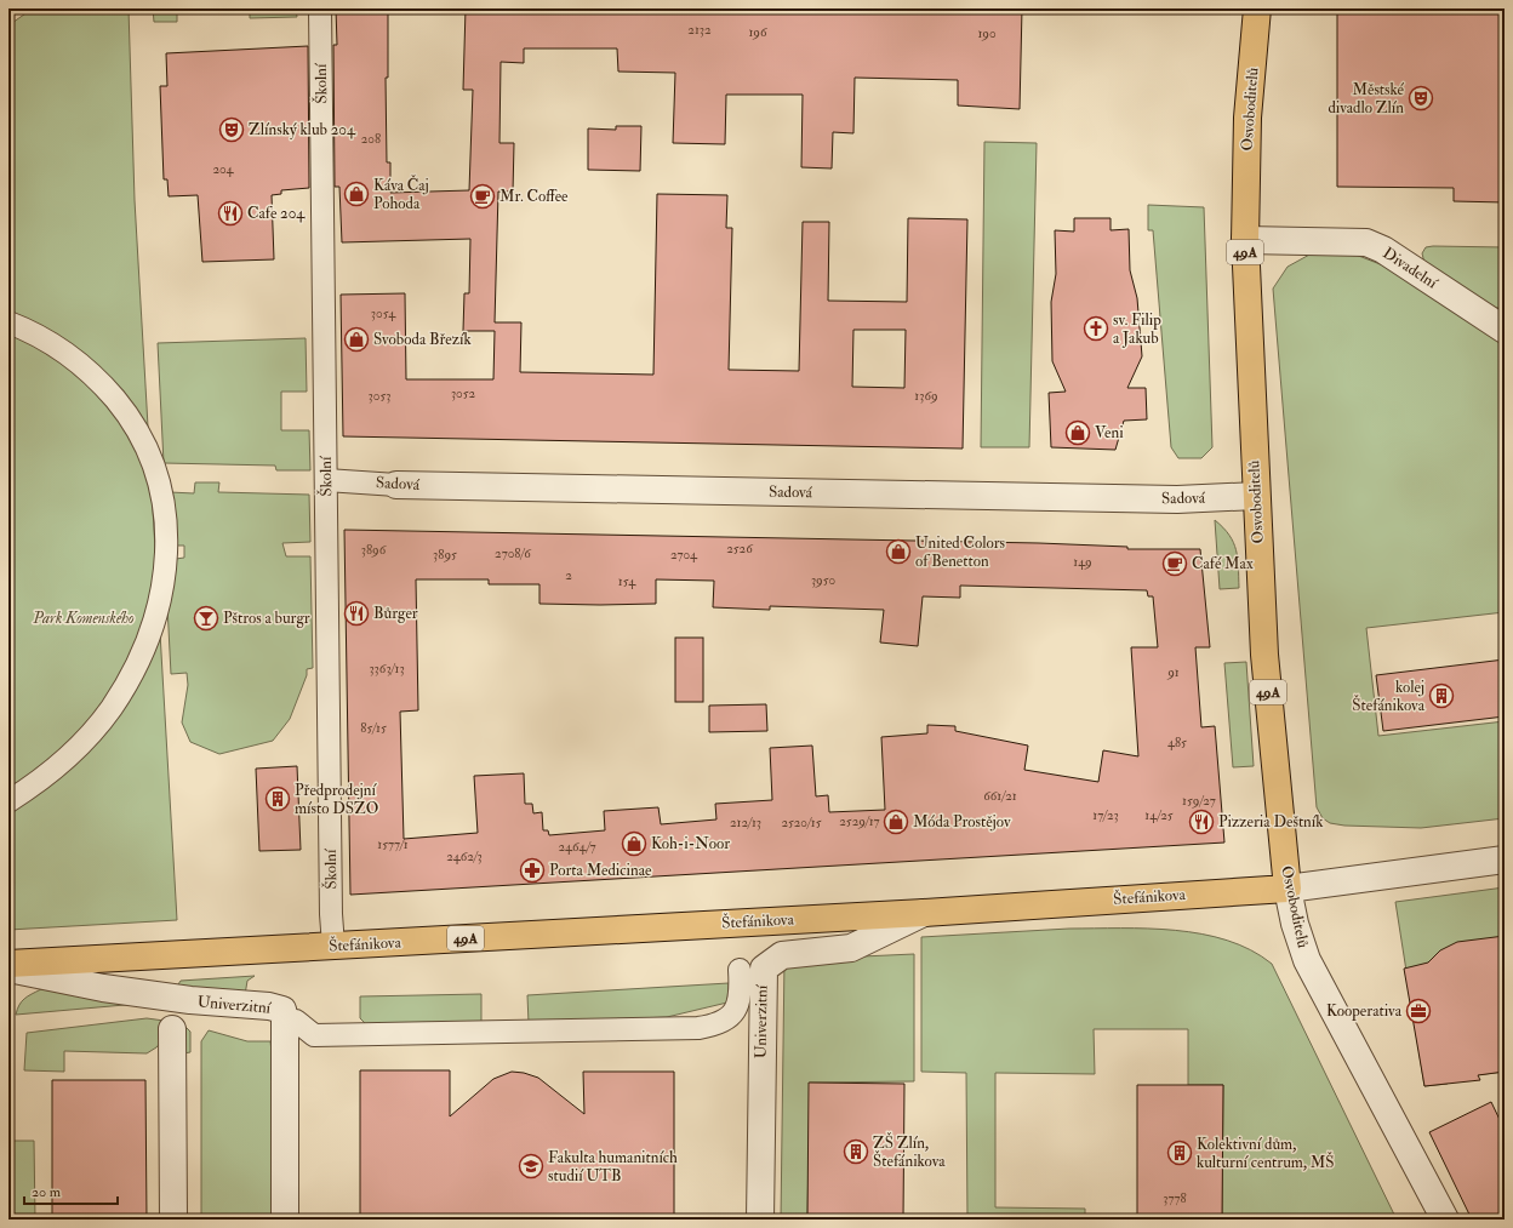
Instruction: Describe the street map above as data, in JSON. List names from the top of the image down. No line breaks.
{"streets":{"main road":["Osvoboditelů","49A","Štefánikova"],"street":["Školní","Divadelní","Sadová","Univerzitní"]},"crossings":[["Školní","Sadová"],["Školní","Štefánikova"],["Osvoboditelů","Divadelní"],["Osvoboditelů","Sadová"],["Osvoboditelů","Štefánikova"],["Štefánikova","Univerzitní"]],"parks":["Park Komenského"],"places":{"theatre":["Městské divadlo Zlín","Zlínský klub 204"],"shop":["Káva Čaj Pohoda","Svoboda Březík","Veni","United Colors of Benetton","Móda Prostějov","Koh-i-Noor"],"cafe":["Mr. Coffee","Café Max"],"restaurant":["Cafe 204","Bůrger","Pizzeria Deštník"],"church":["sv. Filip a Jakub"],"bar":["Pštros a burgr"],"building":["kolej Štefánikova","Předprodejní místo DSZO","ZŠ Zlín, Štefánikova","Kolektivní dům, kulturní centrum, MŠ"],"pharmacy":["Porta Medicinae"],"office":["Kooperativa"],"school or university":["Fakulta humanitních studií UTB"]},"house_numbers":["2132","196","190","208","204","3054","3052","3053","1369","2526","3896","2708/6","3895","2704","149","2","3950","154","3363/13","91","85/15","485","661/21","159/27","17/23","14/25","2529/17","212/13","2520/15","1577/1","2464/7","2462/3","3778"],"scale_bar":"20 m"}
